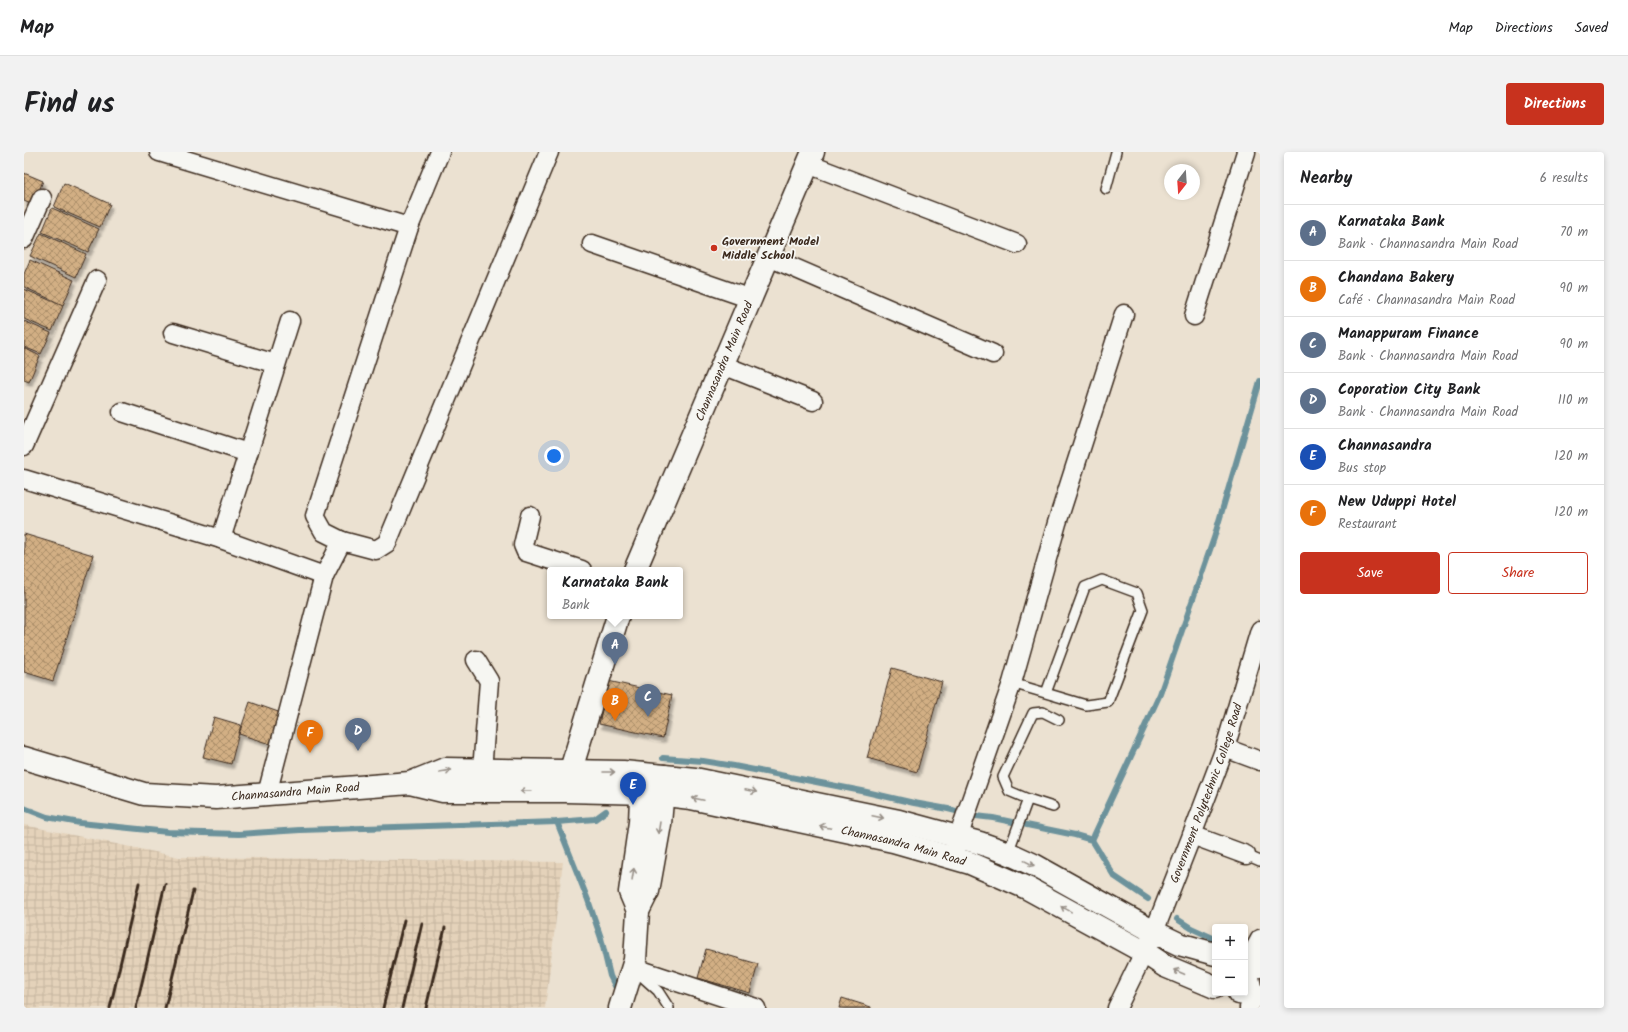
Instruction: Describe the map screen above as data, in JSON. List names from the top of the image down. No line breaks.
{"streets":{"main road":["Channasandra Main Road"],"street":["Government Polytechnic College Road"]},"crossings":[["Channasandra Main Road","Government Polytechnic College Road"]],"places":["Government Model Middle School"],"north":"bottom","page":{"header":"Map","nav":["Map","Directions","Saved"],"title":"Find us","buttons":["Directions",["Save","Share"]],"heading":["Nearby","6 results"],"list":[{"mark":"A","name":"Karnataka Bank","note":"Bank · Channasandra Main Road","value":"70 m"},{"mark":"B","name":"Chandana Bakery","note":"Café · Channasandra Main Road","value":"90 m"},{"mark":"C","name":"Manappuram Finance","note":"Bank · Channasandra Main Road","value":"90 m"},{"mark":"D","name":"Coporation City Bank","note":"Bank · Channasandra Main Road","value":"110 m"},{"mark":"E","name":"Channasandra","note":"Bus stop","value":"120 m"},{"mark":"F","name":"New Uduppi Hotel","note":"Restaurant","value":"120 m"}],"popup":["Karnataka Bank","Bank"],"pins":["A","C","B","D","F","E"],"map_buttons":["+","−"]}}
